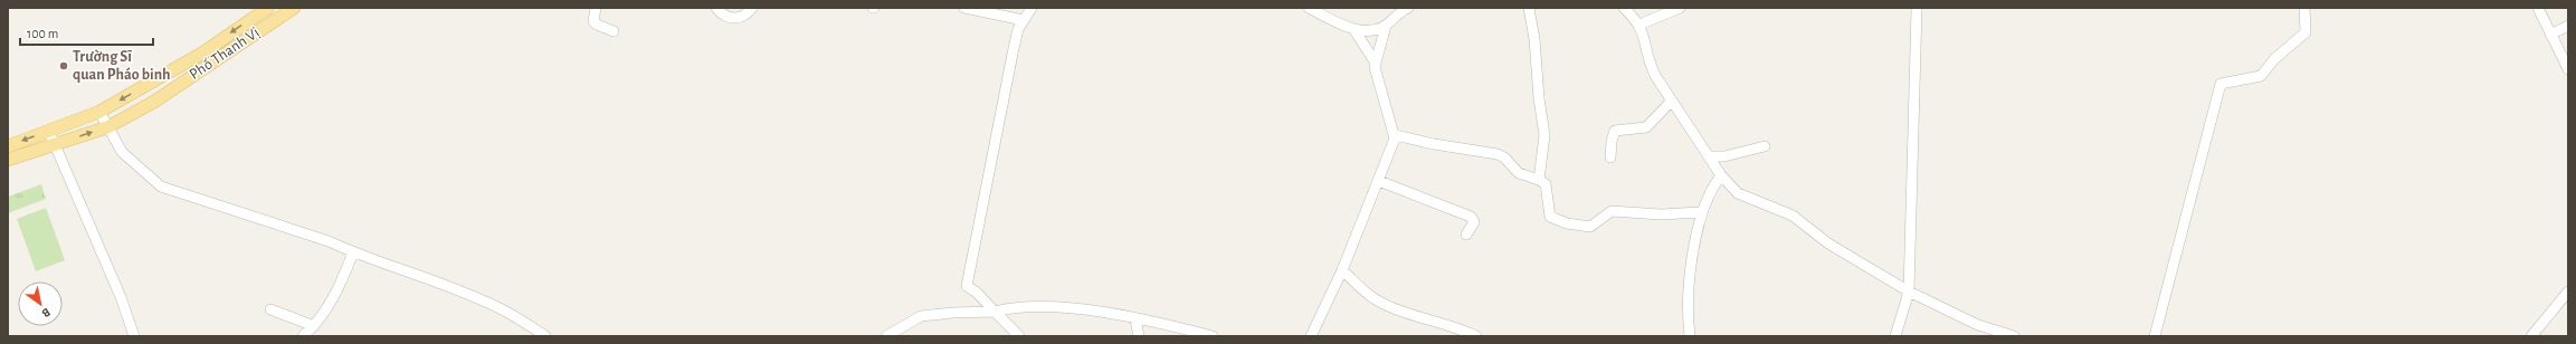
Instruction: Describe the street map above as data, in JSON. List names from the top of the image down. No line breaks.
{"streets":{"main road":["Phố Thanh Vị"]},"places":["Trường Sĩ quan Pháo binh"],"scale_bar":"100 m","north":"bottom right"}
